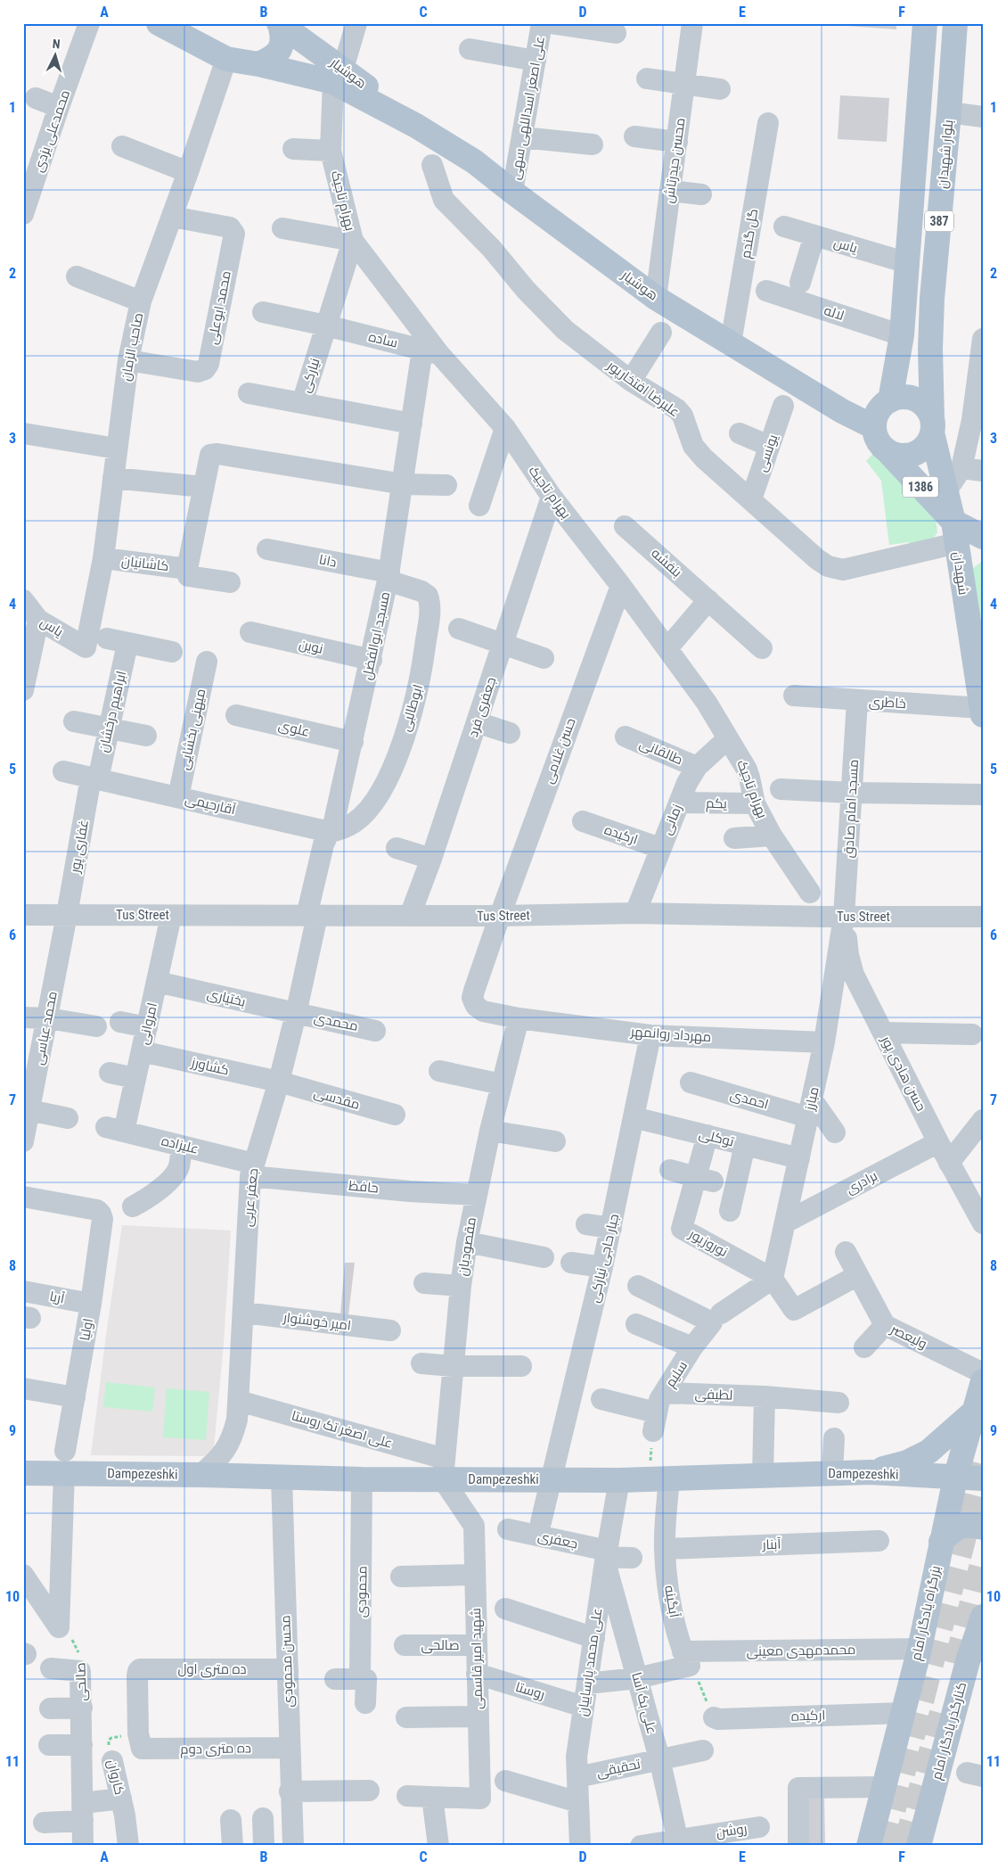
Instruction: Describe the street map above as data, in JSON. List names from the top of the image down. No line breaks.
{"streets":{"main road":["هوشیار","بلوار شهیدان","387","1386","شهیدان","Dampezeshki","بزرگراه یادگار امام","کنارگذر یادگار امام"],"street":["علی اصغر اسداللهی سهی","محمدعلی یزدی","محسن حیدرتاش","بهرام تاجیک","گل گندم","یاس","محمد ابوعلی","لاله","ساده","صاحب الزمان","نیارکی","علیرضا افتخارپور","یونسی","دانا","بنفشه","کاشانیان","مسجد ابوالفضل","نوین","خاطری","جعفری فرد","ابوطالبی","ابراهیم درخشان","علوی","میهنی بخشایی","حسن غلامی","طالقانی","یکم","آقارحیمی","مسجد امام صادق","زمانی","ارکیده","غفاری پور","Tus Street","بختیاری","محمدی","امروانی","محمد عباسی","مهرداد روانمهر","کشاورز","حسن هادی پور","مقدسی","مبارز","احمدی","توکلی","علیزاده","برادری","حافظ","جعفر عربی","نوروزپور","مقصودیان","جبار حاجی نیازکی","آریا","امیر خوشنوار","اولیا","ولیعصر","سلیم","لطیفی","علی اصغر تک روستا","جعفری","آبنار","محمودی","آبگینه","صالحی","محمدمهدی معینی","شهید امیر قاسمی","محسن محمودی","علی محمد پارساییان","ده متری اول","روستا","علی بک آسا","ده متری دوم","تحقیقی","کاروان","روشن"]},"crossings":[["هوشیار","علی اصغر اسداللهی سهی"],["هوشیار","بلوار شهیدان"],["هوشیار","محسن حیدرتاش"],["هوشیار","بهرام تاجیک"],["هوشیار","387"],["هوشیار","گل گندم"],["هوشیار","1386"],["هوشیار","شهیدان"],["بلوار شهیدان","387"],["بلوار شهیدان","1386"],["بلوار شهیدان","شهیدان"],["بهرام تاجیک","ساده"],["بهرام تاجیک","نیارکی"],["بهرام تاجیک","مسجد ابوالفضل"],["بهرام تاجیک","جعفری فرد"],["بهرام تاجیک","حسن غلامی"],["بهرام تاجیک","یکم"],["بهرام تاجیک","زمانی"],["387","یاس"],["387","لاله"],["387","1386"],["387","شهیدان"],["یاس","صاحب الزمان"],["محمد ابوعلی","صاحب الزمان"],["ساده","نیارکی"],["ساده","مسجد ابوالفضل"],["صاحب الزمان","کاشانیان"],["نیارکی","مسجد ابوالفضل"],["علیرضا افتخارپور","یونسی"],["علیرضا افتخارپور","1386"],["علیرضا افتخارپور","شهیدان"],["1386","شهیدان"],["دانا","مسجد ابوالفضل"],["دانا","ابوطالبی"],["شهیدان","خاطری"],["مسجد ابوالفضل","نوین"],["مسجد ابوالفضل","ابوطالبی"],["مسجد ابوالفضل","علوی"],["مسجد ابوالفضل","آقارحیمی"],["مسجد ابوالفضل","Tus Street"],["مسجد ابوالفضل","جعفر عربی"],["خاطری","مسجد امام صادق"],["جعفری فرد","Tus Street"],["ابوطالبی","آقارحیمی"],["ابراهیم درخشان","آقارحیمی"],["ابراهیم درخشان","غفاری پور"],["میهنی بخشایی","آقارحیمی"],["حسن غلامی","Tus Street"],["حسن غلامی","مهرداد روانمهر"],["حسن غلامی","مقصودیان"],["طالقانی","زمانی"],["یکم","زمانی"],["آقارحیمی","غفاری پور"],["مسجد امام صادق","Tus Street"],["مسجد امام صادق","حسن هادی پور"],["مسجد امام صادق","مبارز"],["زمانی","ارکیده"],["زمانی","Tus Street"],["ارکیده","بزرگراه یادگار امام"],["غفاری پور","Tus Street"],["غفاری پور","محمد عباسی"],["Tus Street","امروانی"],["Tus Street","محمد عباسی"],["Tus Street","حسن هادی پور"],["Tus Street","مبارز"],["Tus Street","جعفر عربی"],["بختیاری","محمدی"],["بختیاری","امروانی"],["بختیاری","جعفر عربی"],["محمدی","جعفر عربی"],["امروانی","کشاورز"],["امروانی","علیزاده"],["مهرداد روانمهر","مبارز"],["مهرداد روانمهر","مقصودیان"],["مهرداد روانمهر","جبار حاجی نیازکی"],["کشاورز","مقدسی"],["کشاورز","جعفر عربی"],["حسن هادی پور","مبارز"],["حسن هادی پور","برادری"],["مقدسی","جعفر عربی"],["مبارز","احمدی"],["مبارز","توکلی"],["مبارز","برادری"],["مبارز","نوروزپور"],["مبارز","سلیم"],["توکلی","نوروزپور"],["توکلی","جبار حاجی نیازکی"],["علیزاده","حافظ"],["علیزاده","جعفر عربی"],["حافظ","جعفر عربی"],["حافظ","مقصودیان"],["جعفر عربی","امیر خوشنوار"],["جعفر عربی","علی اصغر تک روستا"],["جعفر عربی","Dampezeshki"],["نوروزپور","سلیم"],["مقصودیان","علی اصغر تک روستا"],["مقصودیان","Dampezeshki"],["مقصودیان","شهید امیر قاسمی"],["جبار حاجی نیازکی","Dampezeshki"],["جبار حاجی نیازکی","جعفری"],["آریا","اولیا"],["اولیا","Dampezeshki"],["سلیم","لطیفی"],["علی اصغر تک روستا","Dampezeshki"],["علی اصغر تک روستا","شهید امیر قاسمی"],["Dampezeshki","جعفری"],["Dampezeshki","محمودی"],["Dampezeshki","آبگینه"],["Dampezeshki","بزرگراه یادگار امام"],["Dampezeshki","شهید امیر قاسمی"],["Dampezeshki","محسن محمودی"],["Dampezeshki","علی محمد پارساییان"],["جعفری","علی محمد پارساییان"],["جعفری","علی بک آسا"],["آبنار","آبگینه"],["آبگینه","محمدمهدی معینی"],["بزرگراه یادگار امام","محمدمهدی معینی"],["صالحی","شهید امیر قاسمی"],["محمدمهدی معینی","علی محمد پارساییان"],["محمدمهدی معینی","علی بک آسا"],["شهید امیر قاسمی","روستا"],["محسن محمودی","ده متری اول"],["محسن محمودی","ده متری دوم"],["علی محمد پارساییان","روستا"],["علی محمد پارساییان","علی بک آسا"],["علی محمد پارساییان","تحقیقی"],["ده متری اول","ده متری دوم"],["ده متری اول","کاروان"],["علی بک آسا","تحقیقی"],["علی بک آسا","روشن"],["ده متری دوم","کاروان"]],"north":"top","grid":{"columns":["A","B","C","D","E","F"],"rows":["1","2","3","4","5","6","7","8","9","10","11"]}}
